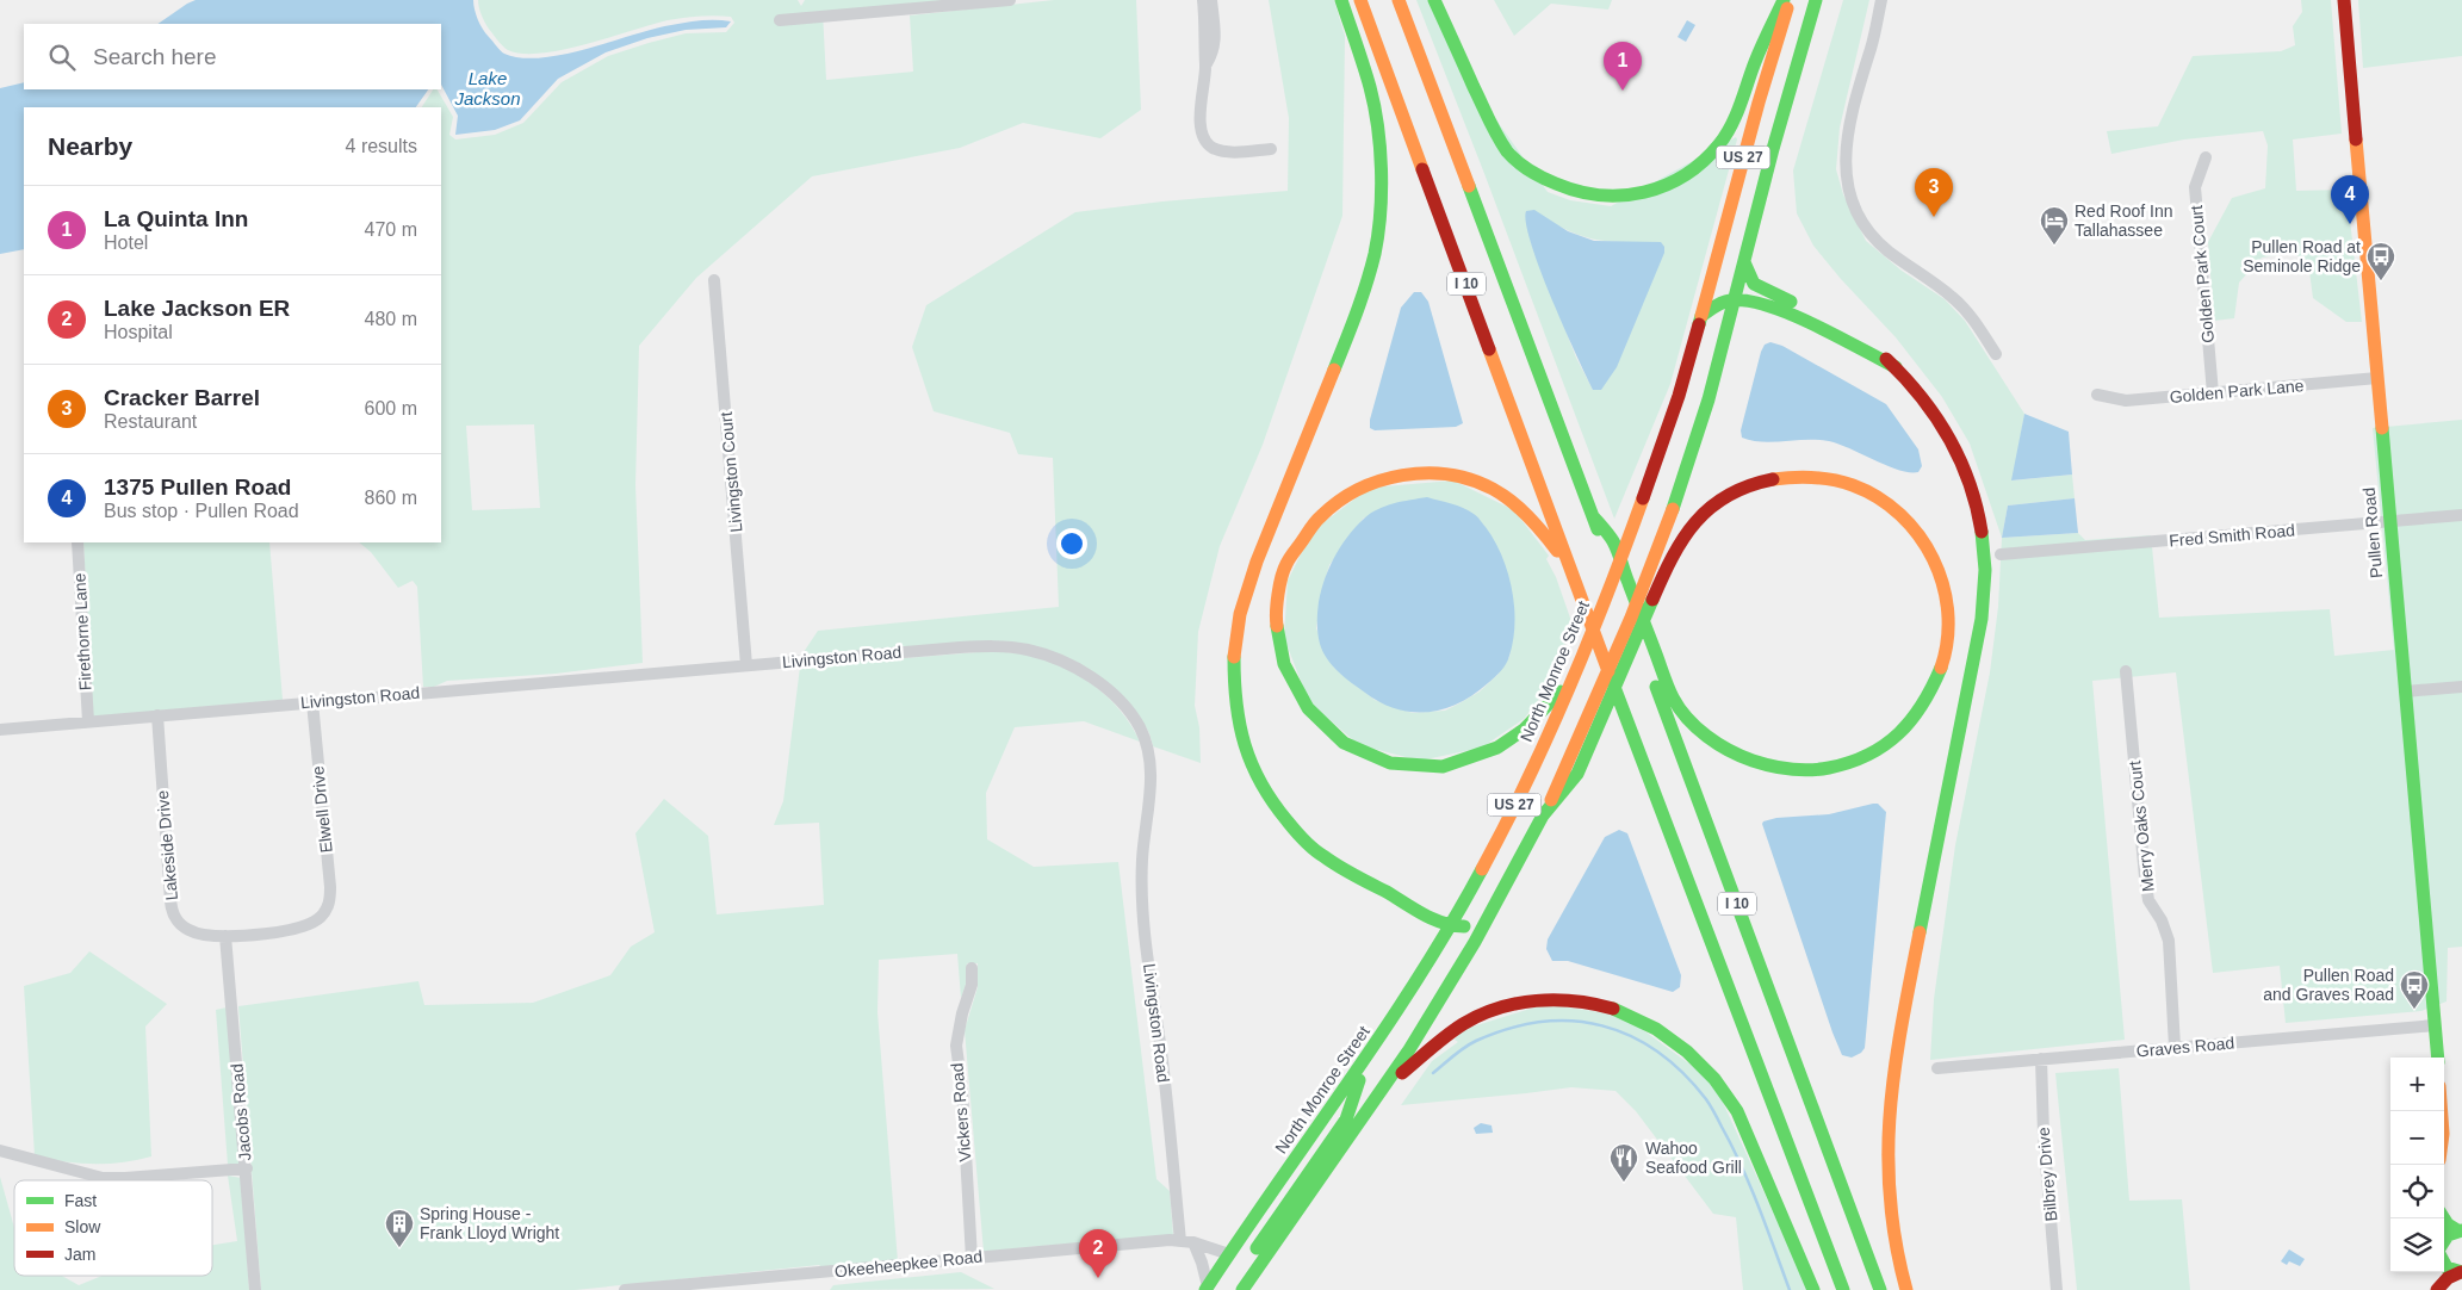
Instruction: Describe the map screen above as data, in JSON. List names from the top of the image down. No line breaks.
{"streets":{"main road":["US 27","I 10","Pullen Road","North Monroe Street"],"street":["Golden Park Court","Golden Park Lane","Livingston Court","Fred Smith Road","Firethorne Lane","Livingston Road","Elwell Drive","Merry Oaks Court","Lakeside Drive","Graves Road","Jacobs Road","Vickers Road","Bilbrey Drive","Okeeheepkee Road"]},"crossings":[["Golden Park Court","Golden Park Lane"],["Golden Park Lane","Pullen Road"],["Livingston Court","Livingston Road"],["Pullen Road","Fred Smith Road"],["Pullen Road","Graves Road"],["Firethorne Lane","Livingston Road"],["Livingston Road","Elwell Drive"],["Livingston Road","Lakeside Drive"],["Livingston Road","Okeeheepkee Road"],["North Monroe Street","Okeeheepkee Road"],["Elwell Drive","Lakeside Drive"],["Merry Oaks Court","Graves Road"],["Lakeside Drive","Jacobs Road"],["Graves Road","Bilbrey Drive"],["Vickers Road","Okeeheepkee Road"]],"water":["Lake Jackson"],"places":{"hotel":["Red Roof Inn Tallahassee"],"bus stop":["Pullen Road at Seminole Ridge","Pullen Road and Graves Road"],"restaurant":["Wahoo Seafood Grill"],"building":["Spring House - Frank Lloyd Wright"]},"legend":["Fast","Slow","Jam"],"page":{"search":"Search here","pins":["1","3","4","2"],"heading":["Nearby","4 results"],"list":[{"mark":"1","name":"La Quinta Inn","note":"Hotel","value":"470 m"},{"mark":"2","name":"Lake Jackson ER","note":"Hospital","value":"480 m"},{"mark":"3","name":"Cracker Barrel","note":"Restaurant","value":"600 m"},{"mark":"4","name":"1375 Pullen Road","note":"Bus stop · Pullen Road","value":"860 m"}],"map_buttons":["+","−"]}}
